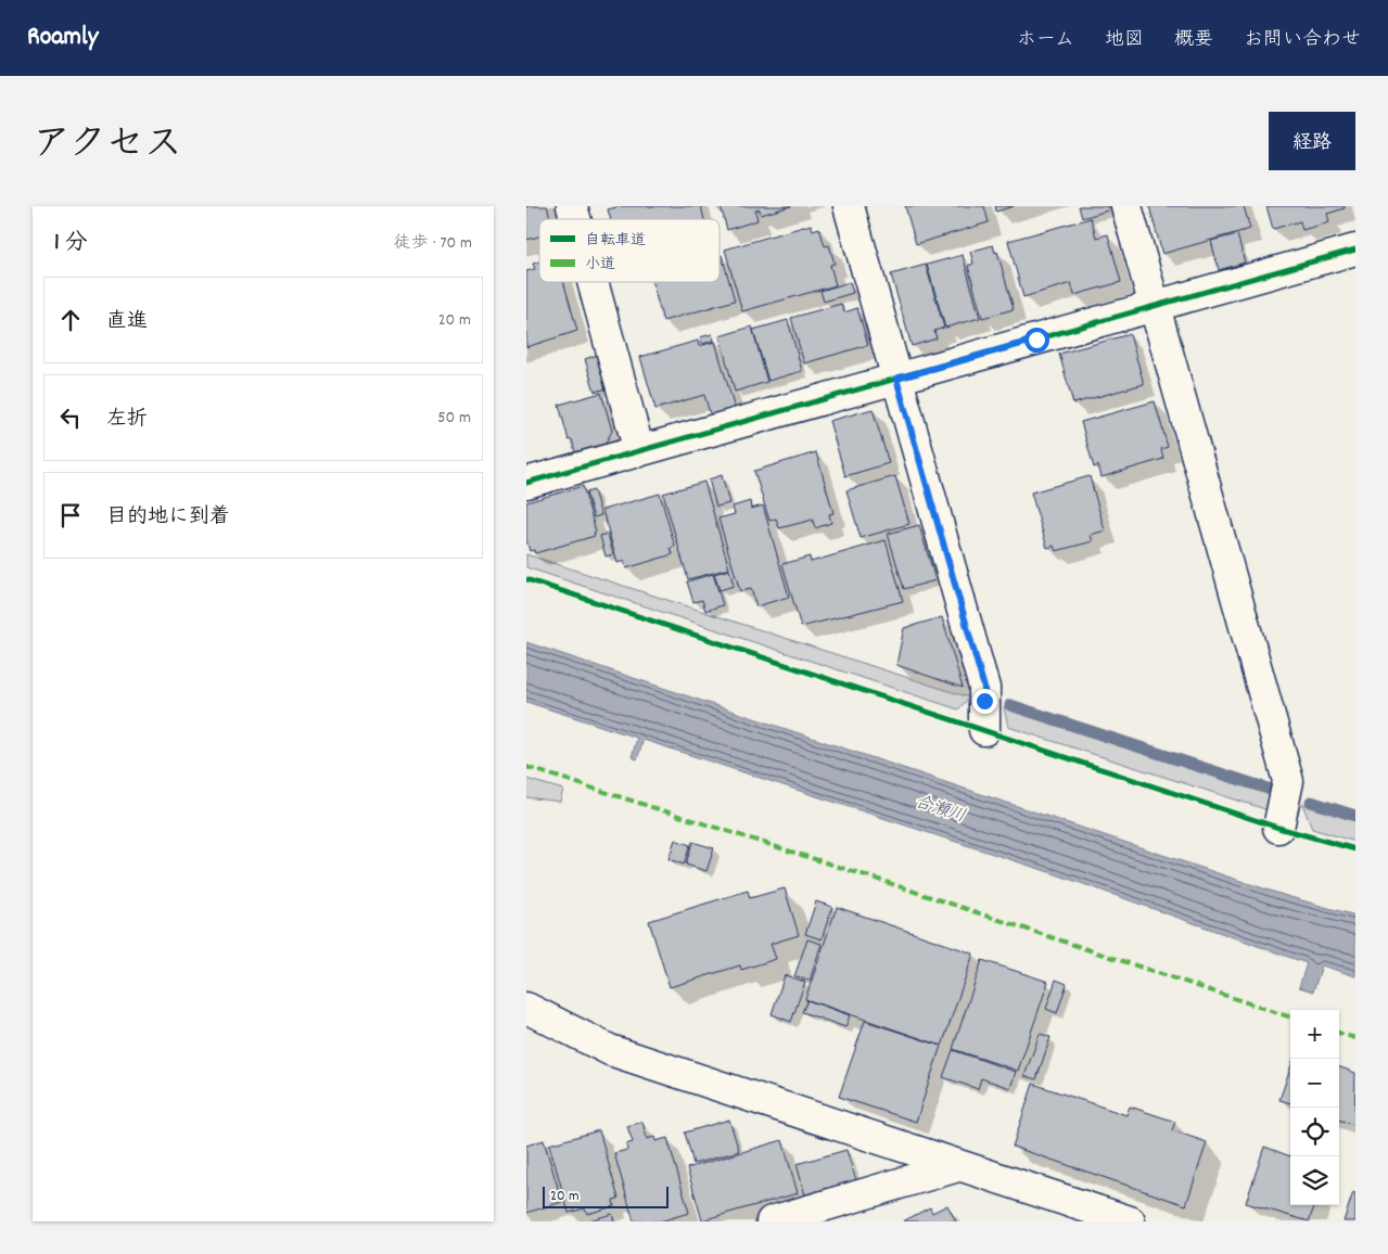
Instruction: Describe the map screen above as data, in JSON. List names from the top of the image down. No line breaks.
{"water":["合瀬川"],"legend":["自転車道","小道"],"scale_bar":"20 m","page":{"header":"Roamly","nav":["ホーム","地図","概要","お問い合わせ"],"title":"アクセス","buttons":"経路","heading":["1 分","徒歩 · 70 m"],"list":[["直進","20 m"],["左折","50 m"],"目的地に到着"],"map_buttons":["+","−"],"scale":"20 m"}}
